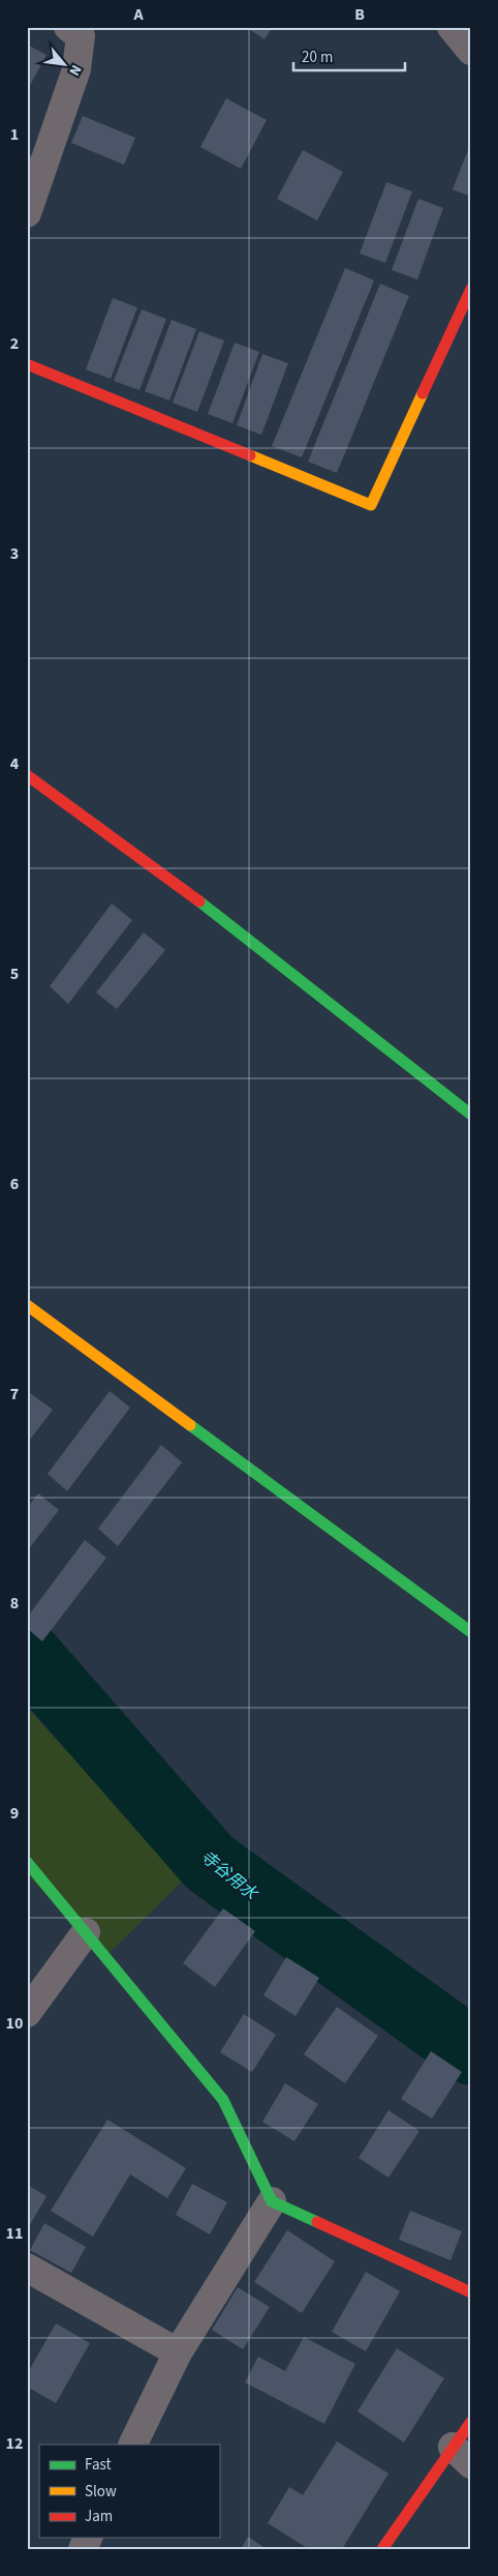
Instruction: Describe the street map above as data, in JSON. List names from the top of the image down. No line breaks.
{"water":["寺谷用水"],"legend":["Fast","Slow","Jam"],"scale_bar":"20 m","north":"bottom right","grid":{"columns":["A","B"],"rows":["1","2","3","4","5","6","7","8","9","10","11","12"]}}
